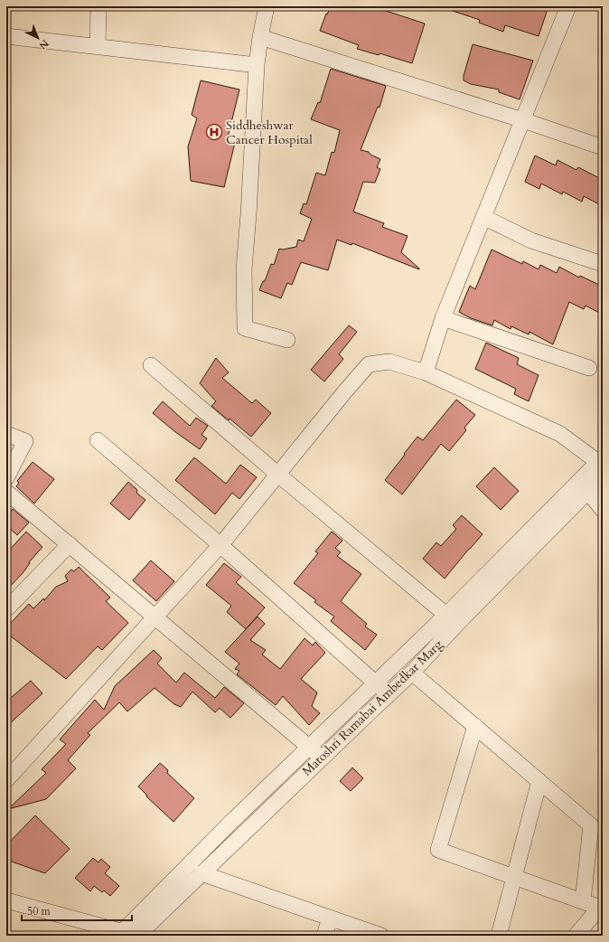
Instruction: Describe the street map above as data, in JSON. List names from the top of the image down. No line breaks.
{"streets":{"street":["Matoshri Ramabai Ambedkar Marg"]},"places":{"hospital":["Siddheshwar Cancer Hospital"]},"scale_bar":"50 m","north":"bottom right"}
